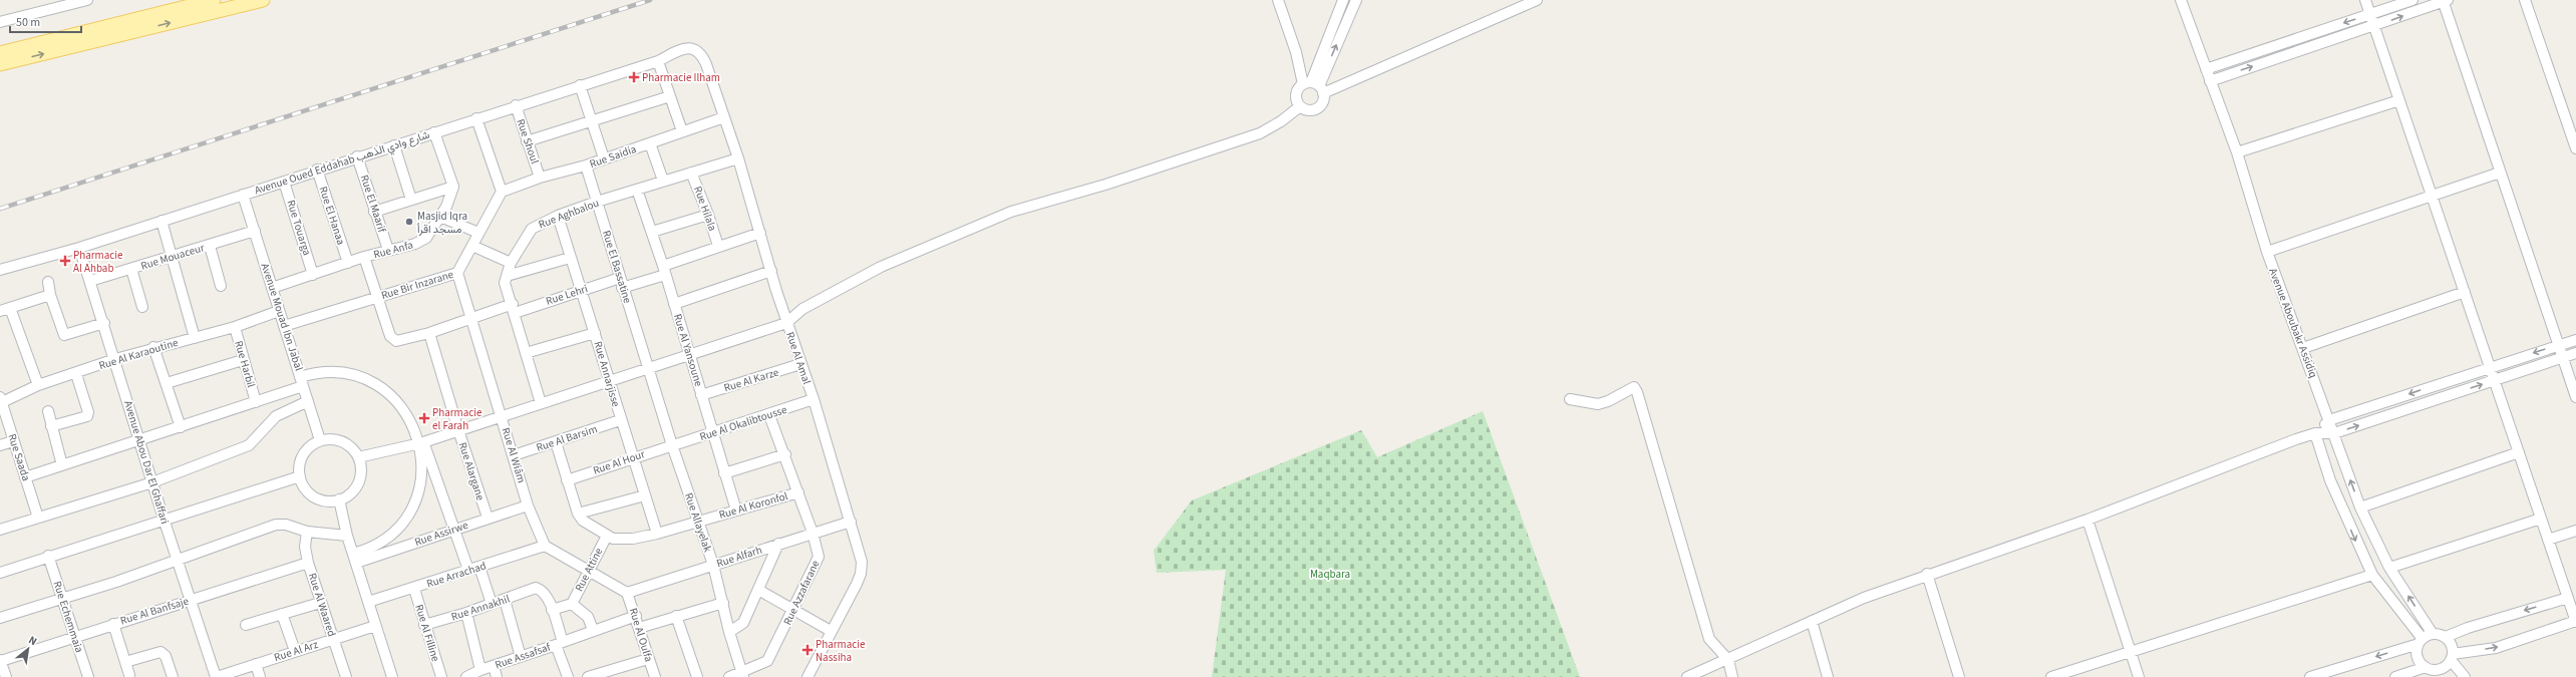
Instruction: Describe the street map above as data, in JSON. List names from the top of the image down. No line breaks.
{"streets":{"street":["Rue Shoul","Rue Saidia","Avenue Oued Eddahab شارع وادي الذهب","Rue El Maarif","Rue Hilala","Rue Aghbalou","Rue El Hanaa","Rue Touarga","Rue Anfa","Rue Mouaceur","Rue El Bassatine","Rue Bir Inzarane","Rue Lehri","Avenue Mouad Ibn Jabal","Avenue Aboubakr Assidiq","Rue Al Yansoune","Rue Al Karaoutine","Rue Al Amal","Rue Harbil","Rue Annarjisse","Rue Al Karze","Rue Al Okalibtousse","Rue Al Barsim","Rue Al Wiâm","Rue Saada","Avenue Abou Dar El Ghaffari","Rue Al Hour","Rue Alargane","Rue Al Koronfol","Rue Allayelak","Rue Assirwe","Rue Alfarh","Rue Attine","Rue Arrachad","Rue Azzafarane","Rue Al Waared","Rue Annakhil","Rue Al Banfsaje","Rue Echemmaia","Rue Al Filline","Rue Al Oulfa","Rue Al Arz","Rue Assafsaf"]},"crossings":[["Rue Shoul","Rue Saidia"],["Rue Shoul","Avenue Oued Eddahab شارع وادي الذهب"],["Rue Saidia","Rue El Bassatine"],["Rue Saidia","Rue Bir Inzarane"],["Rue Saidia","Rue Al Amal"],["Avenue Oued Eddahab شارع وادي الذهب","Rue El Maarif"],["Avenue Oued Eddahab شارع وادي الذهب","Rue El Hanaa"],["Avenue Oued Eddahab شارع وادي الذهب","Rue Touarga"],["Avenue Oued Eddahab شارع وادي الذهب","Avenue Mouad Ibn Jabal"],["Avenue Oued Eddahab شارع وادي الذهب","Rue Al Amal"],["Avenue Oued Eddahab شارع وادي الذهب","Avenue Abou Dar El Ghaffari"],["Rue El Maarif","Rue Anfa"],["Rue Hilala","Rue Aghbalou"],["Rue Hilala","Rue Lehri"],["Rue Aghbalou","Rue El Bassatine"],["Rue Aghbalou","Rue Lehri"],["Rue Aghbalou","Rue Al Yansoune"],["Rue Aghbalou","Rue Al Amal"],["Rue Aghbalou","Rue Annarjisse"],["Rue El Hanaa","Rue Anfa"],["Rue Touarga","Rue Anfa"],["Rue Anfa","Avenue Mouad Ibn Jabal"],["Rue Mouaceur","Avenue Mouad Ibn Jabal"],["Rue Mouaceur","Avenue Abou Dar El Ghaffari"],["Rue El Bassatine","Rue Lehri"],["Rue El Bassatine","Rue Allayelak"],["Rue Bir Inzarane","Rue Lehri"],["Rue Bir Inzarane","Avenue Mouad Ibn Jabal"],["Rue Bir Inzarane","Rue Al Wiâm"],["Rue Lehri","Rue Al Yansoune"],["Rue Lehri","Rue Al Amal"],["Rue Lehri","Rue Annarjisse"],["Rue Lehri","Rue Al Wiâm"],["Rue Lehri","Rue Alargane"],["Avenue Mouad Ibn Jabal","Rue Al Karaoutine"],["Rue Al Yansoune","Rue Al Karze"],["Rue Al Yansoune","Rue Al Okalibtousse"],["Rue Al Yansoune","Rue Al Koronfol"],["Rue Al Karaoutine","Rue Harbil"],["Rue Al Karaoutine","Rue Saada"],["Rue Al Karaoutine","Avenue Abou Dar El Ghaffari"],["Rue Al Amal","Rue Al Karze"],["Rue Al Amal","Rue Al Okalibtousse"],["Rue Al Amal","Rue Alfarh"],["Rue Annarjisse","Rue Al Barsim"],["Rue Annarjisse","Rue Al Hour"],["Rue Annarjisse","Rue Al Koronfol"],["Rue Al Okalibtousse","Rue Al Hour"],["Rue Al Okalibtousse","Rue Allayelak"],["Rue Al Okalibtousse","Rue Azzafarane"],["Rue Al Barsim","Rue Al Wiâm"],["Rue Al Wiâm","Rue Assirwe"],["Rue Al Wiâm","Rue Arrachad"],["Avenue Abou Dar El Ghaffari","Rue Al Banfsaje"],["Avenue Abou Dar El Ghaffari","Rue Al Arz"],["Rue Al Hour","Rue Allayelak"],["Rue Alargane","Rue Assirwe"],["Rue Al Koronfol","Rue Allayelak"],["Rue Al Koronfol","Rue Attine"],["Rue Al Koronfol","Rue Azzafarane"],["Rue Allayelak","Rue Alfarh"],["Rue Allayelak","Rue Azzafarane"],["Rue Alfarh","Rue Azzafarane"],["Rue Alfarh","Rue Al Oulfa"],["Rue Attine","Rue Annakhil"],["Rue Attine","Rue Assafsaf"],["Rue Arrachad","Rue Al Filline"],["Rue Al Waared","Rue Al Banfsaje"],["Rue Al Waared","Rue Al Arz"],["Rue Annakhil","Rue Al Filline"],["Rue Al Banfsaje","Rue Echemmaia"],["Rue Al Oulfa","Rue Assafsaf"]],"parks":["Maqbara"],"places":{"health":["Pharmacie Ilham","Pharmacie Al Ahbab","Pharmacie el Farah","Pharmacie Nassiha"],"other":["Masjid Iqra مسجد اقرأ"]},"scale_bar":"50 m","north":"top right"}
